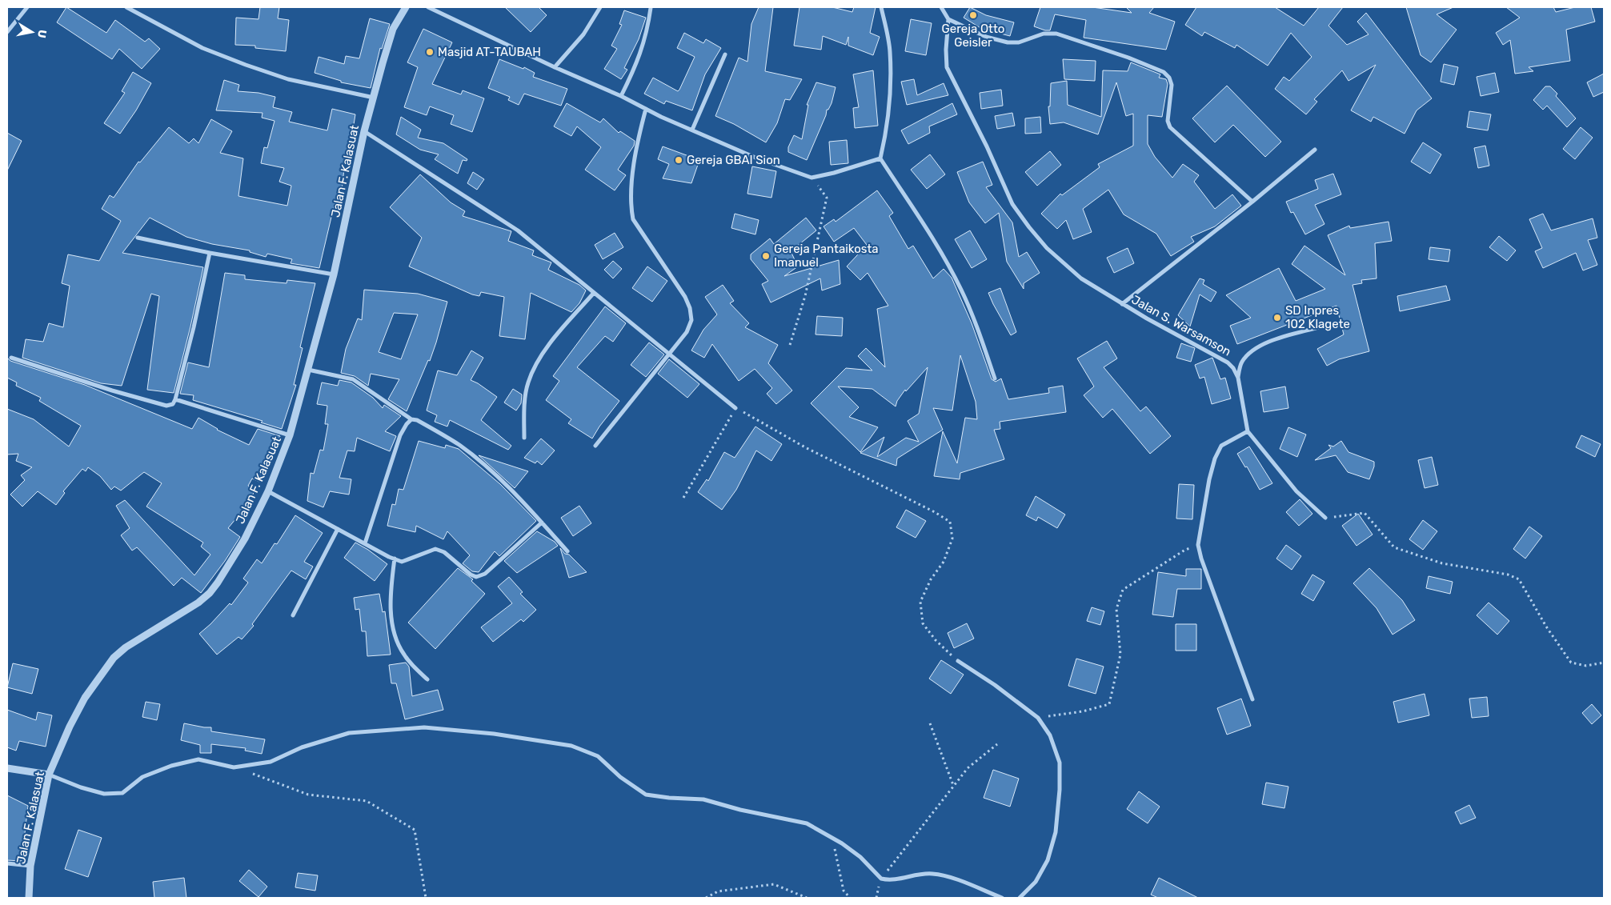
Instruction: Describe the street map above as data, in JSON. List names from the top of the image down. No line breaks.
{"streets":{"street":["Jalan F. Kalasuat","Jalan S. Warsamson"]},"places":["Gereja Otto Geisler","Masjid AT-TAUBAH","Gereja GBAI Sion","Gereja Pantaikosta Imanuel","SD Inpres 102 Klagete"],"north":"right"}
